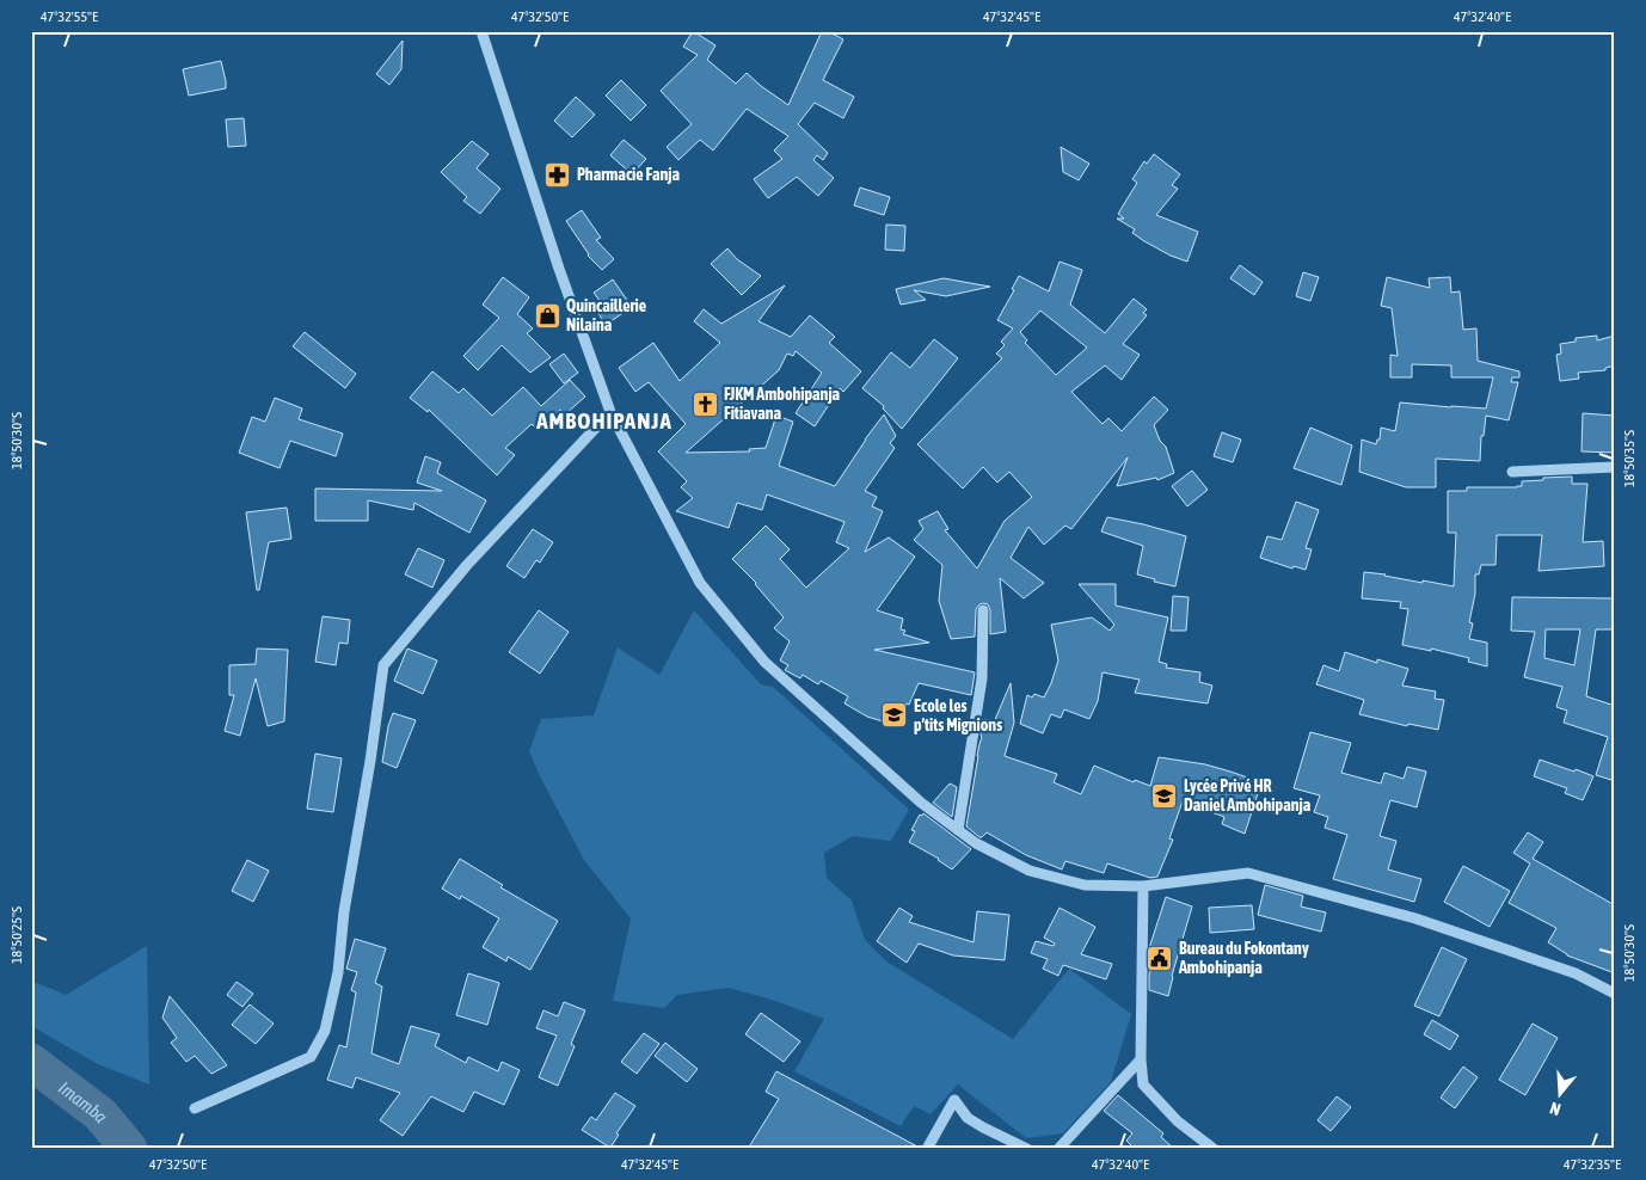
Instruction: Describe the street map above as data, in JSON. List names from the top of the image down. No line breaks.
{"districts":["AMBOHIPANJA"],"water":["Imamba"],"places":{"pharmacy":["Pharmacie Fanja"],"shop":["Quincaillerie Nilaina"],"church":["FJKM Ambohipanja Fitiavana"],"school or university":["Ecole les p’tits Mignions","Lycée Privé HR Daniel Ambohipanja"],"public building":["Bureau du Fokontany Ambohipanja"]},"north":"bottom","coordinates":["47°32'55\"E","47°32'50\"E","47°32'45\"E","47°32'40\"E","18°50'30\"S","18°50'35\"S","18°50'25\"S","47°32'35\"E"]}
